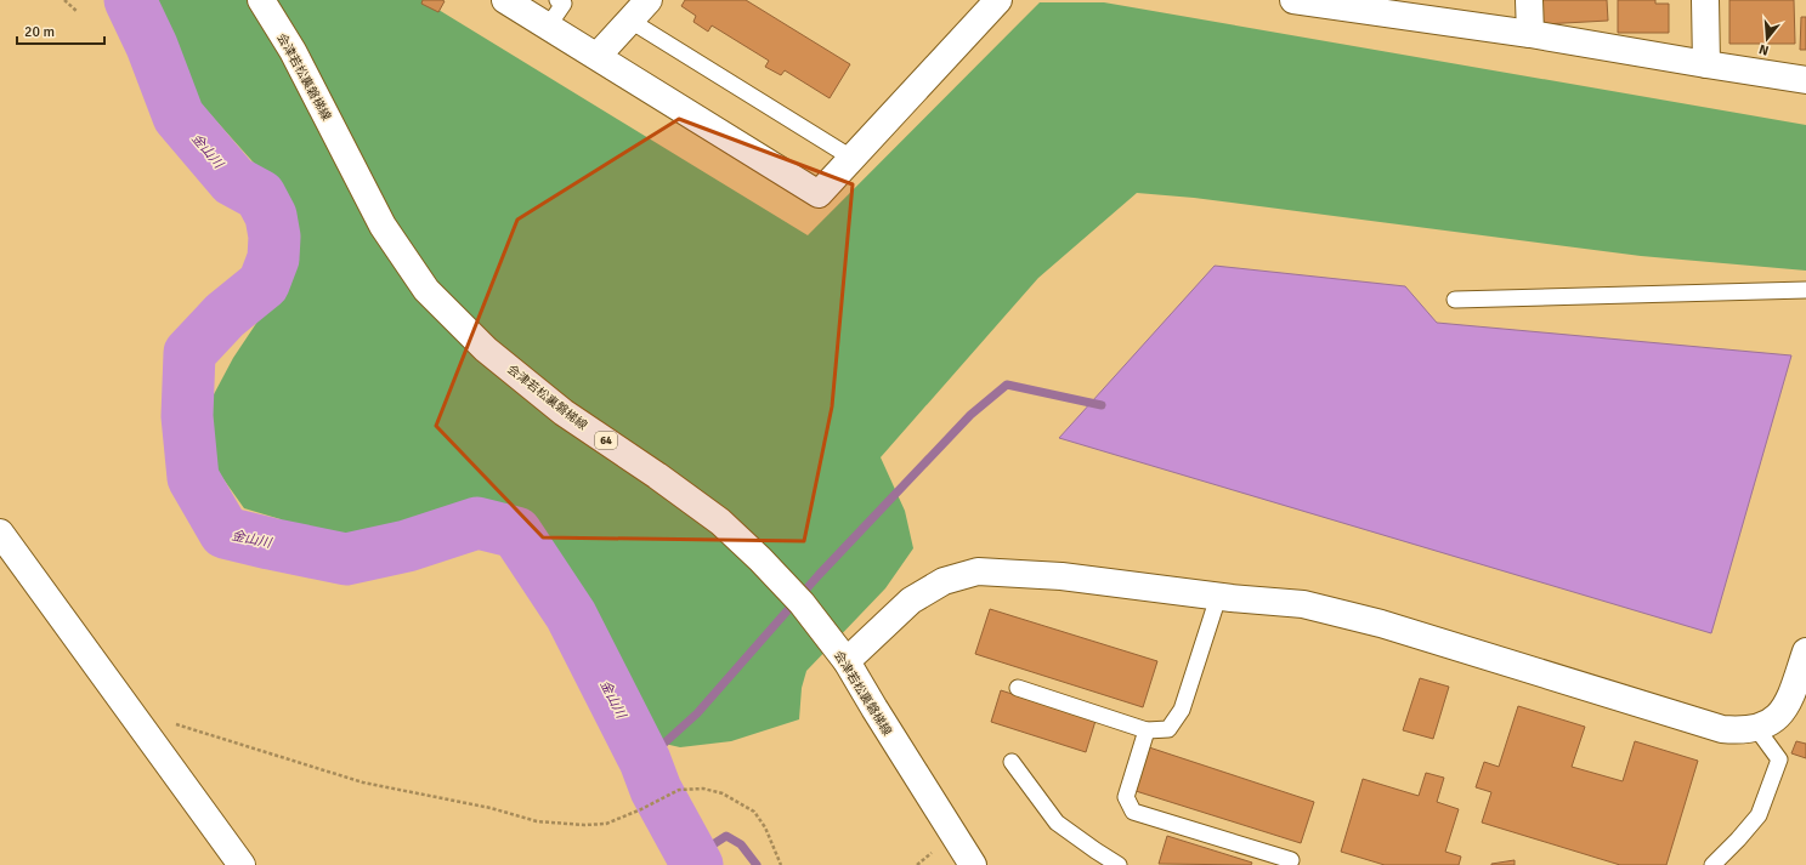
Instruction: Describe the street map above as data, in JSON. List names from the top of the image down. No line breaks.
{"streets":{"street":["会津若松裏磐梯線","64"]},"water":["金山川"],"scale_bar":"20 m","north":"bottom"}
